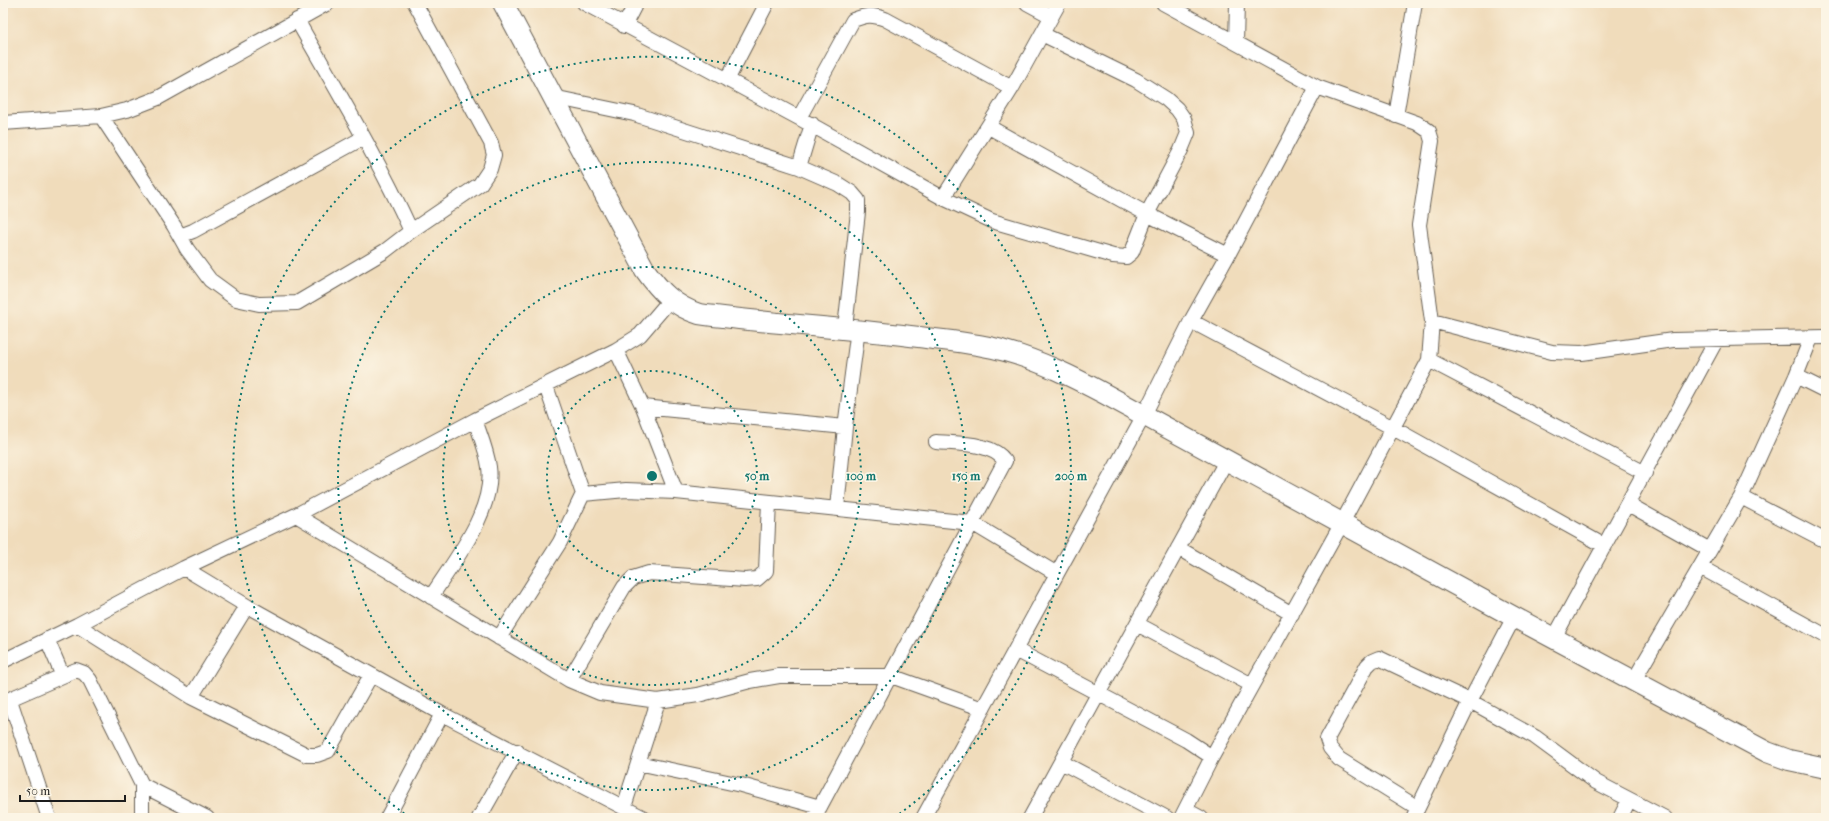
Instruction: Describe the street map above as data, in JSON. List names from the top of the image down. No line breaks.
{"scale_bar":"50 m","rings":["50 m","100 m","150 m","200 m"]}
